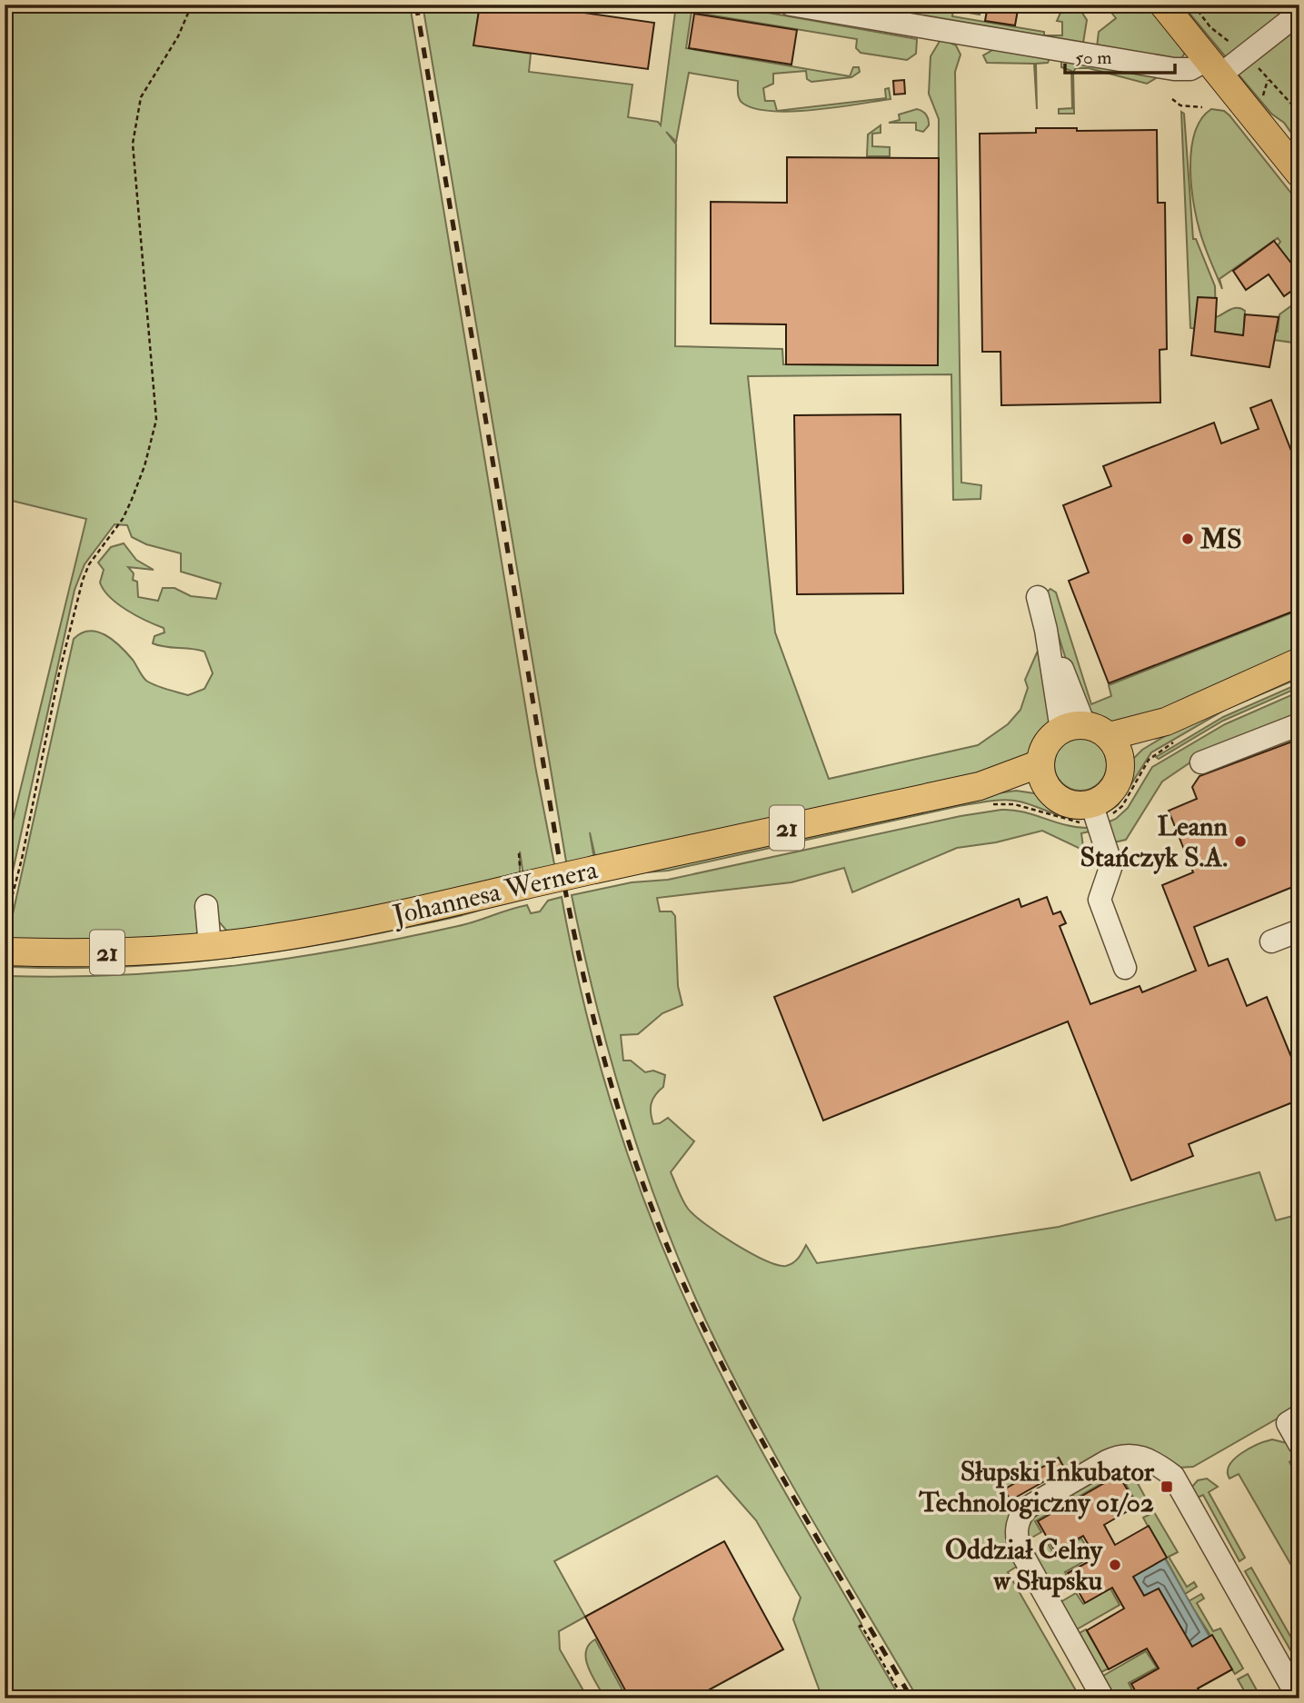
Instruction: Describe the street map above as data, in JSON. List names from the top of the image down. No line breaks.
{"streets":{"main road":["21","Johannesa Wernera"]},"places":{"other":["MS","Leann Stańczyk S.A.","Oddział Celny w Słupsku"],"transit":["Słupski Inkubator Technologiczny 01/02"]},"scale_bar":"50 m"}
